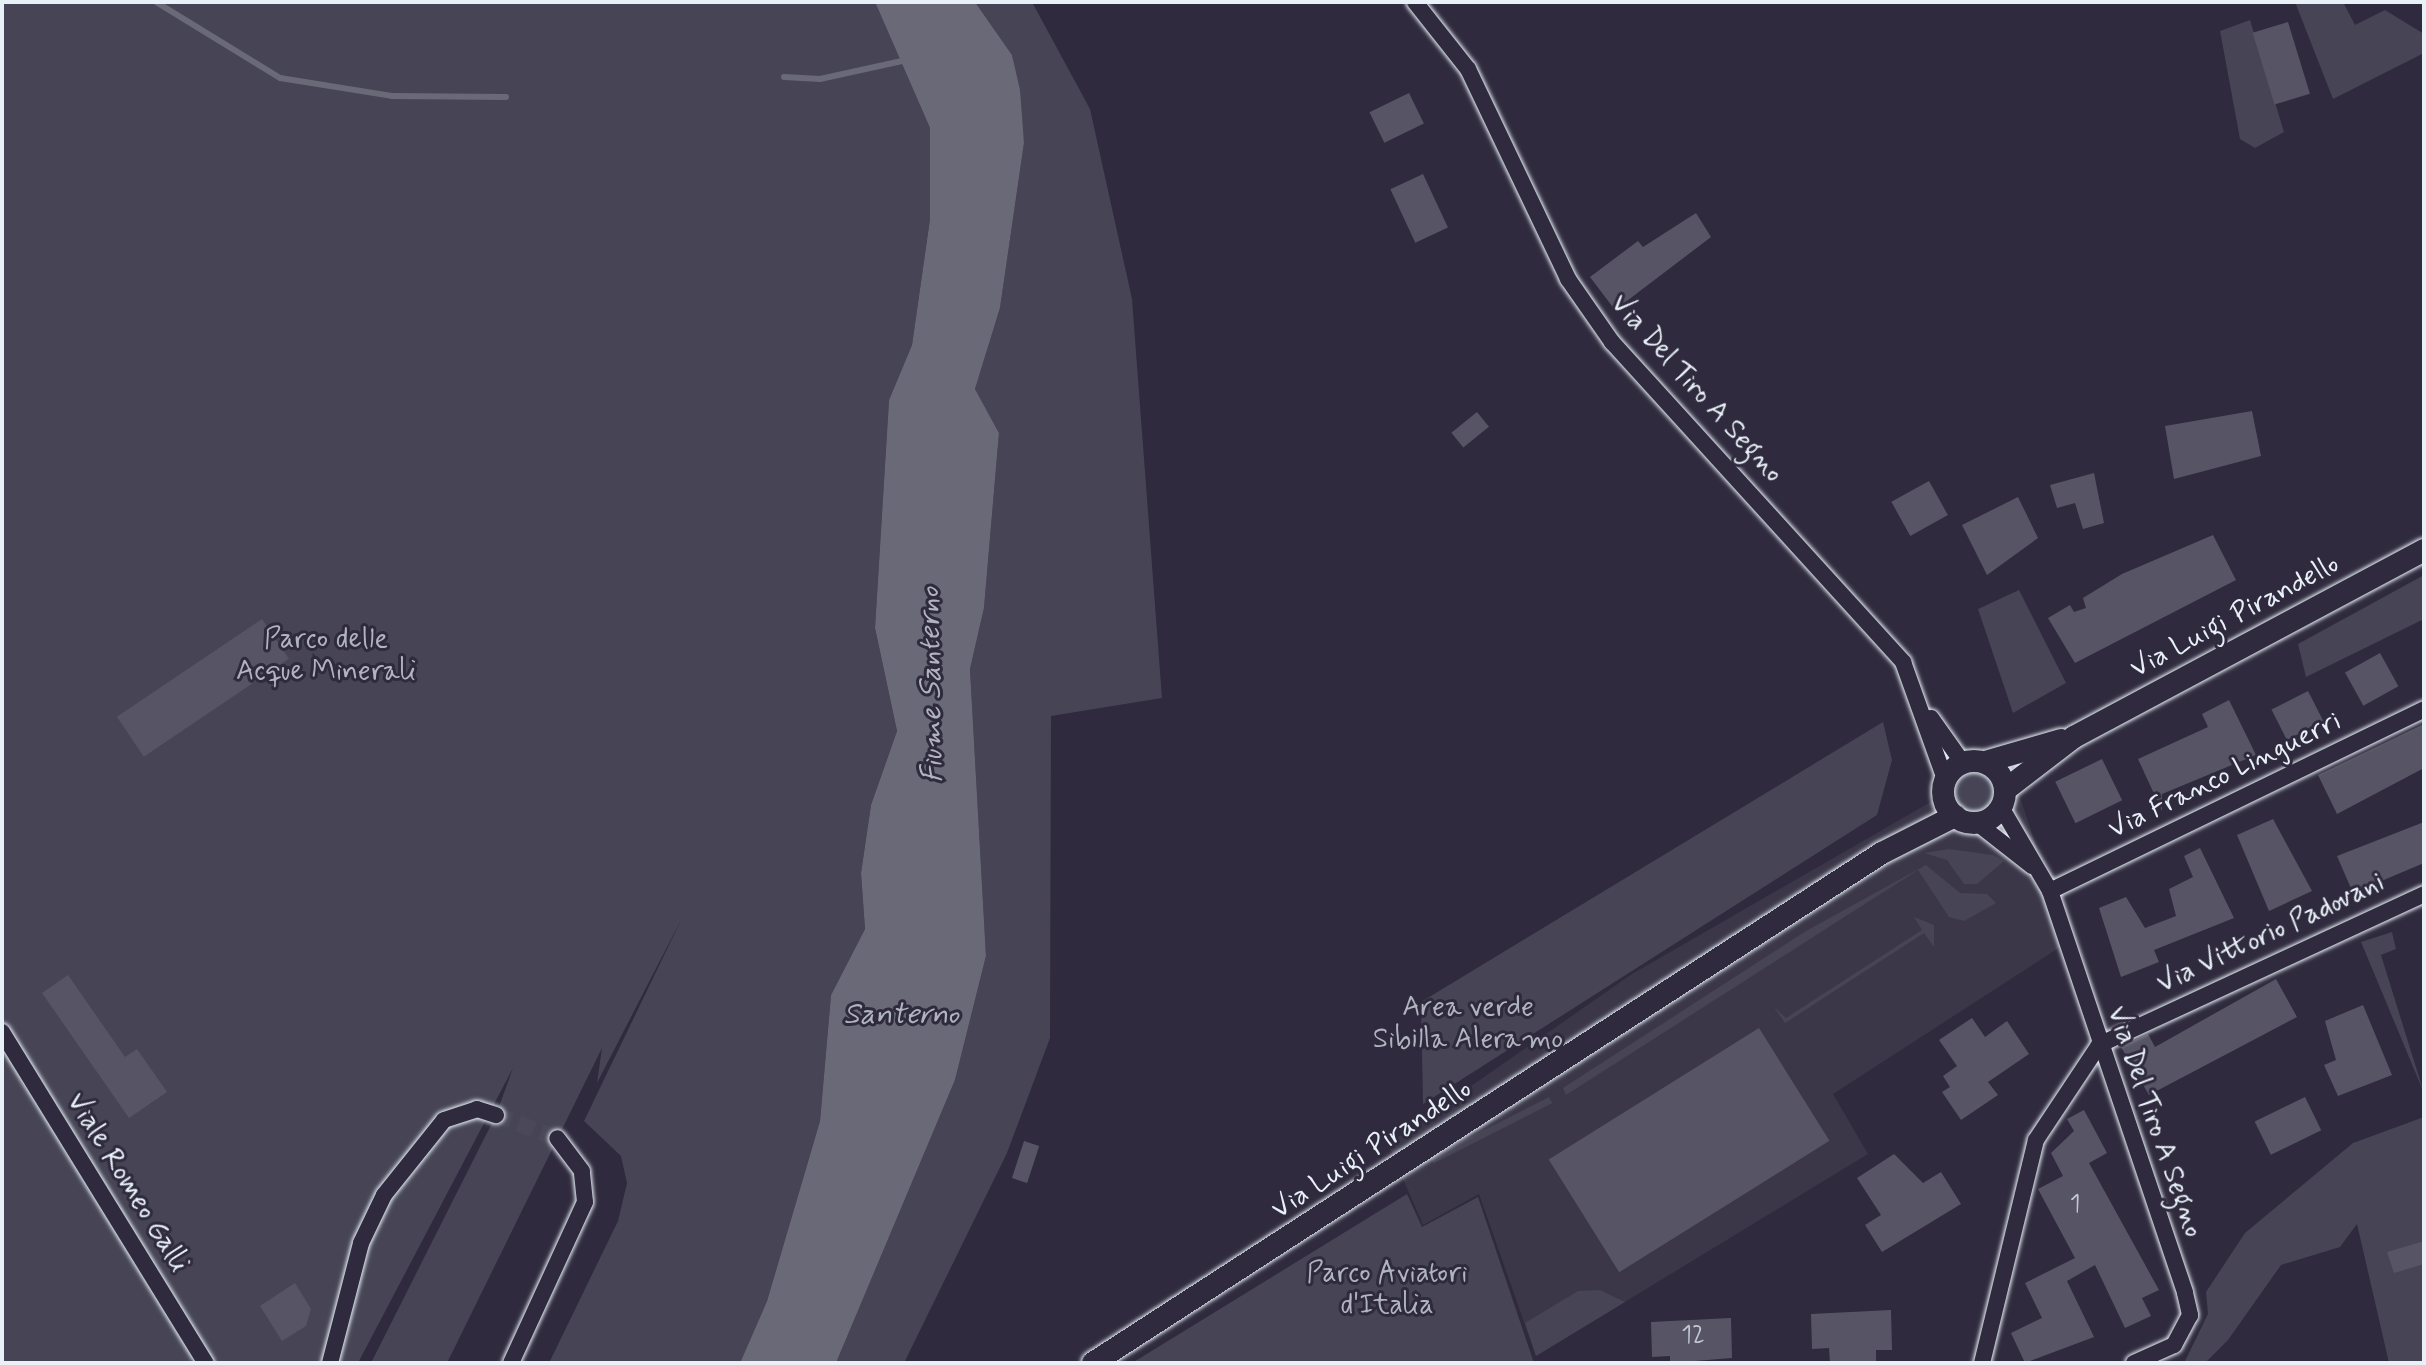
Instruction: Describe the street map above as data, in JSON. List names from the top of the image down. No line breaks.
{"streets":{"street":["Via Del Tiro A Segno","Via Luigi Pirandello","Via Franco Linguerri","Via Vittorio Padovani","Viale Romeo Galli"]},"crossings":[["Via Del Tiro A Segno","Via Luigi Pirandello"],["Via Del Tiro A Segno","Via Franco Linguerri"],["Via Del Tiro A Segno","Via Vittorio Padovani"]],"water":["Fiume Santerno","Santerno"],"parks":["Parco delle Acque Minerali","Area verde Sibilla Aleramo","Parco Aviatori d'Italia"],"house_numbers":["1","12"]}
